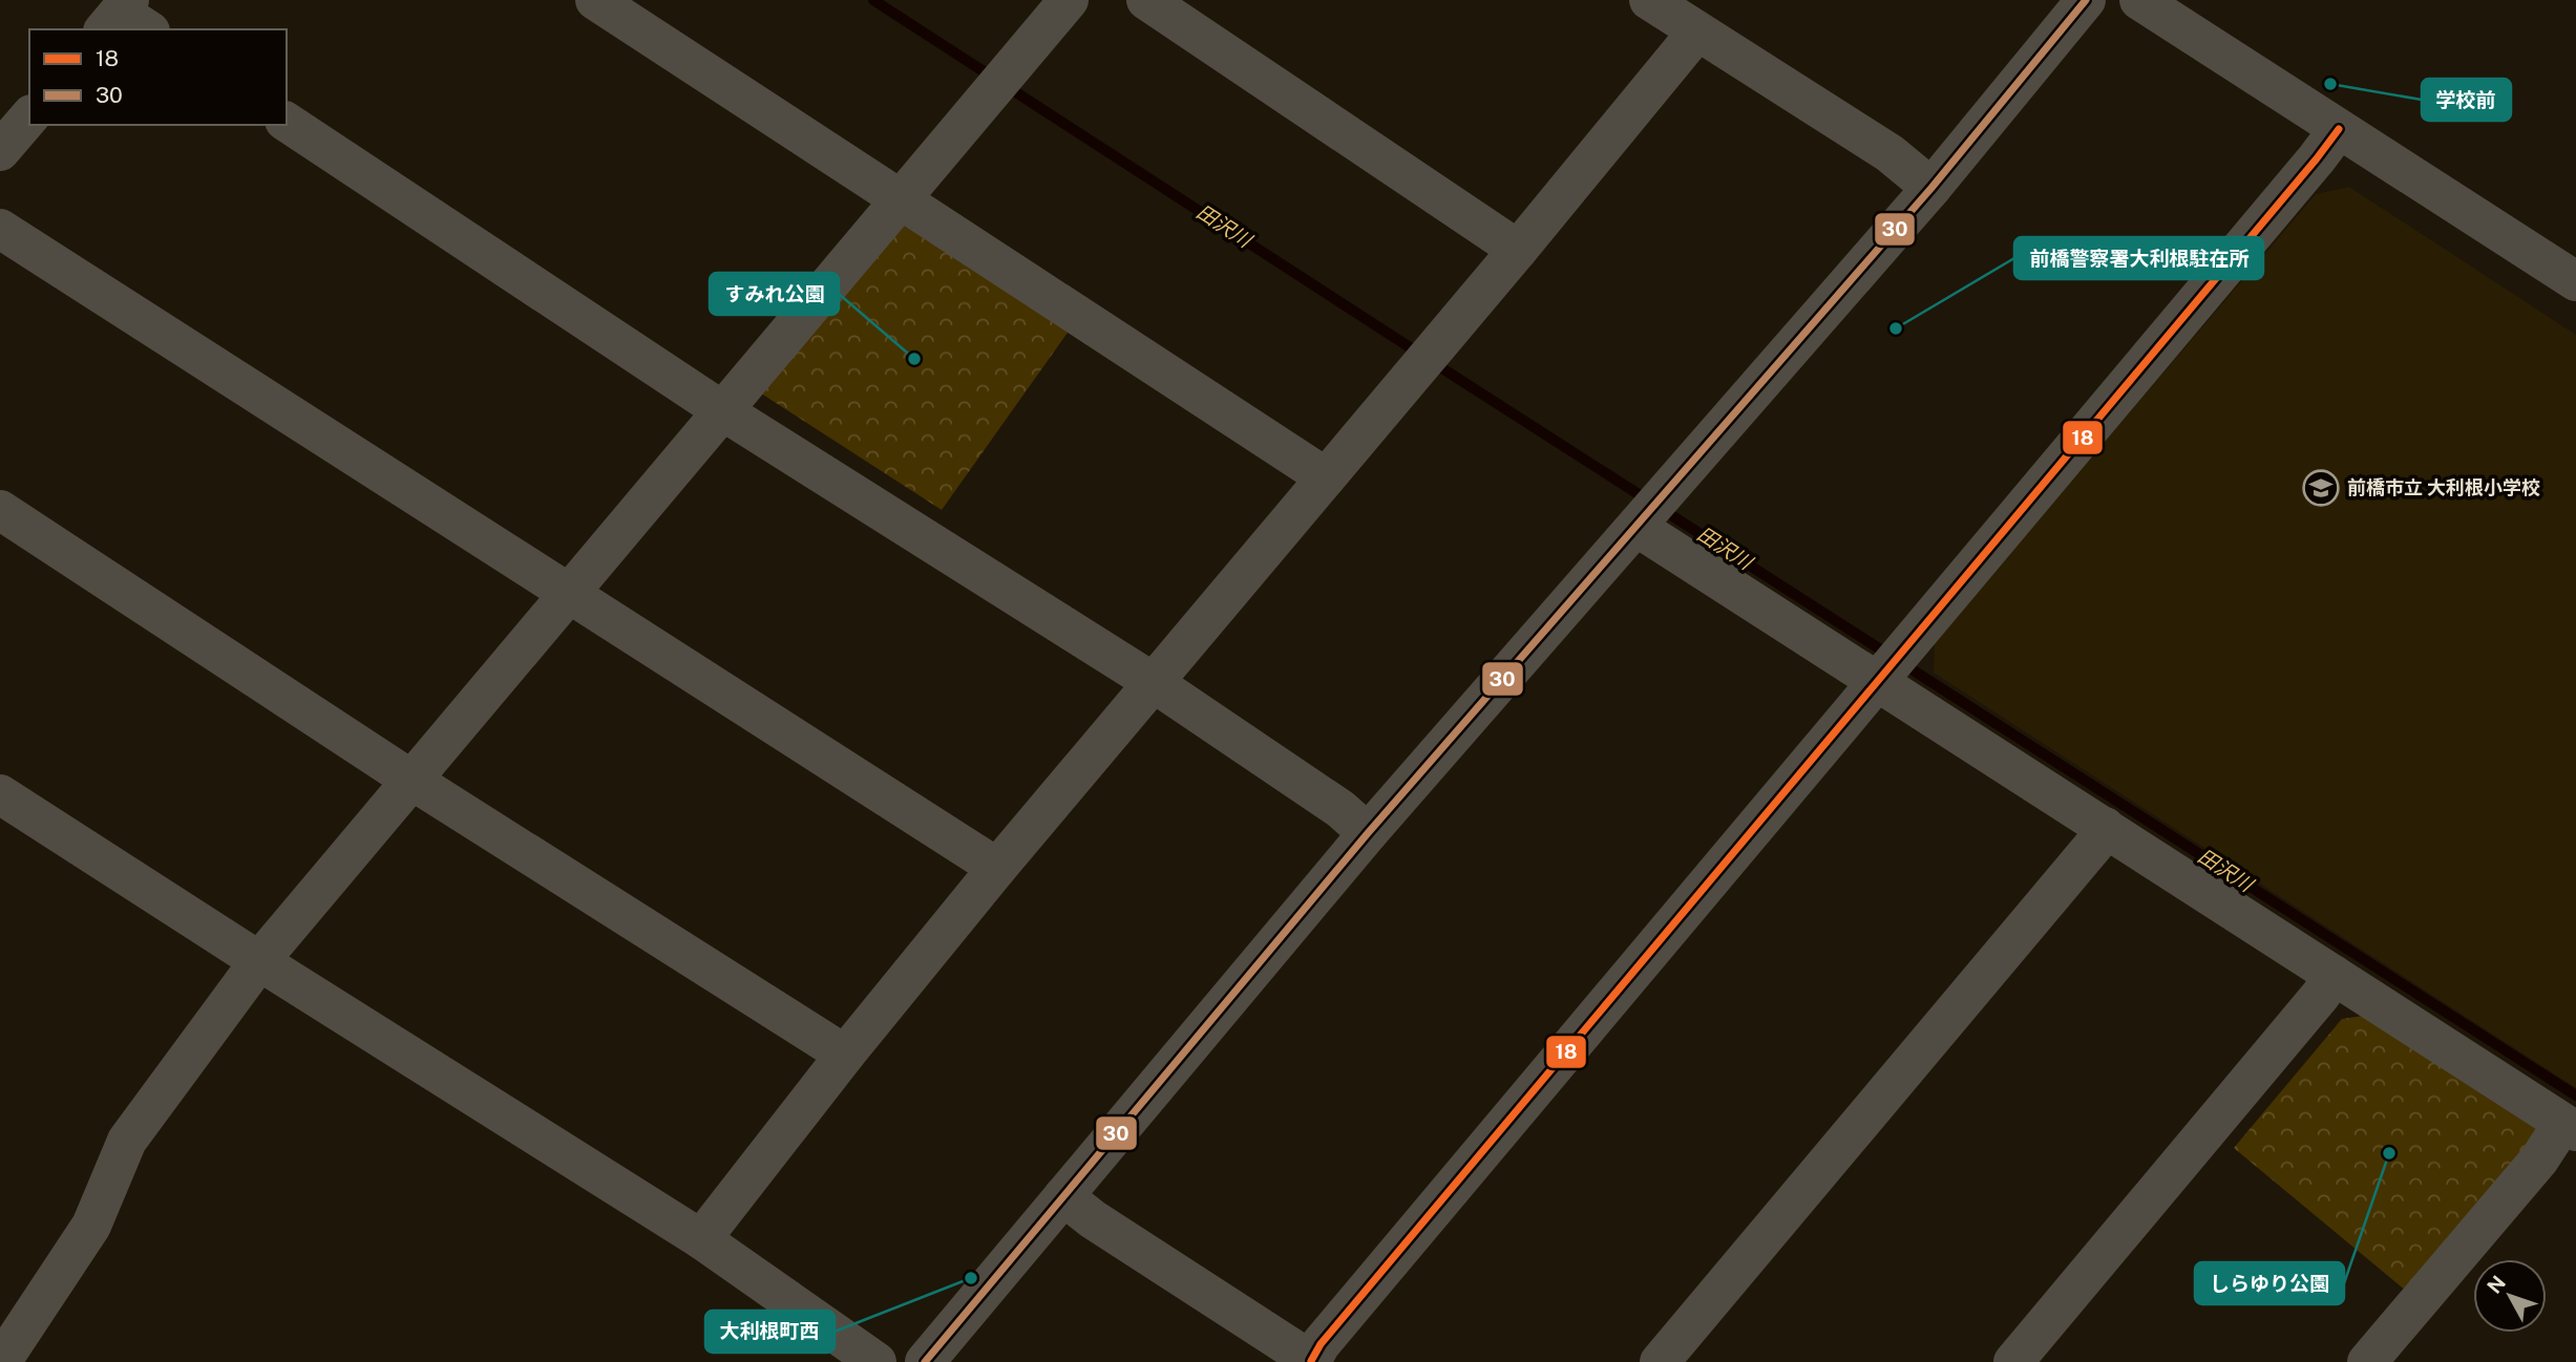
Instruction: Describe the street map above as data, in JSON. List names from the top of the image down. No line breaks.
{"water":["田沢川"],"places":{"other":["学校前","前橋警察署大利根駐在所","すみれ公園","しらゆり公園","大利根町西"],"school or university":["前橋市立 大利根小学校"]},"lines":["transit line 30","transit line 18"],"legend":["18","30"],"north":"top left"}
